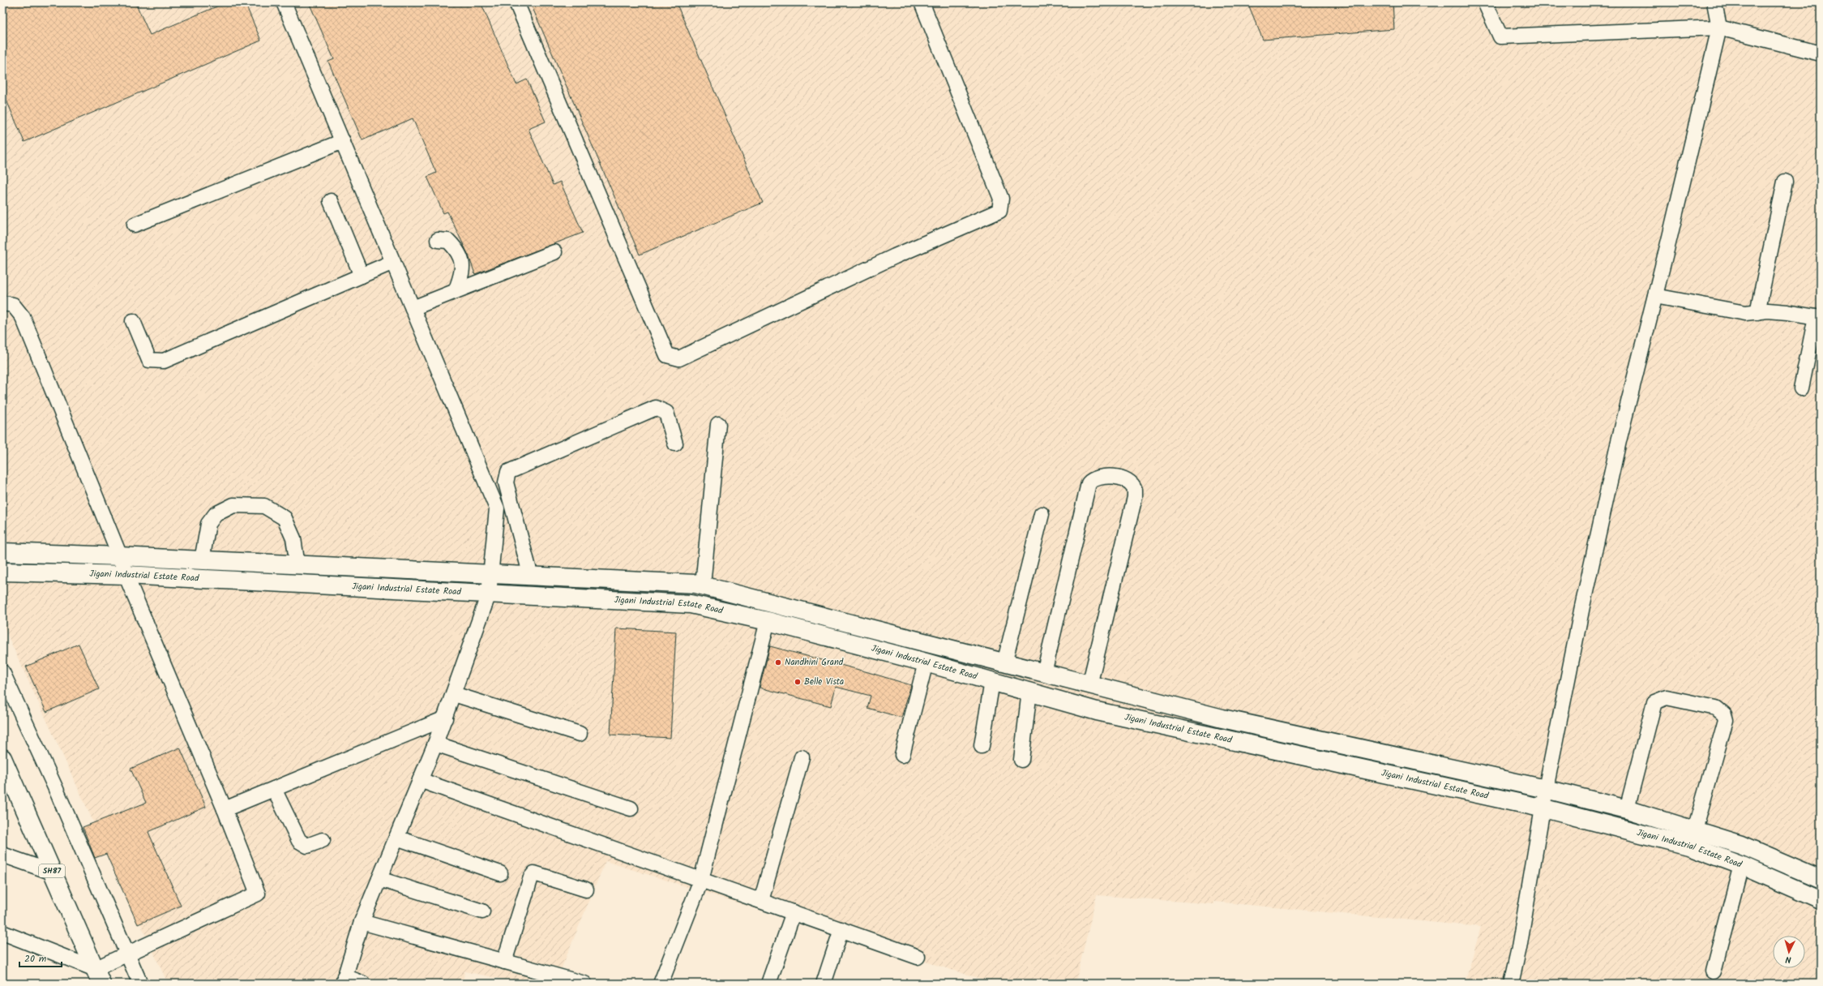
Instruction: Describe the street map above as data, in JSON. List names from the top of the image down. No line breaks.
{"streets":{"main road":["Jigani Industrial Estate Road","SH87"]},"places":["Nandhini Grand","Belle Vista"],"scale_bar":"20 m","north":"bottom"}
